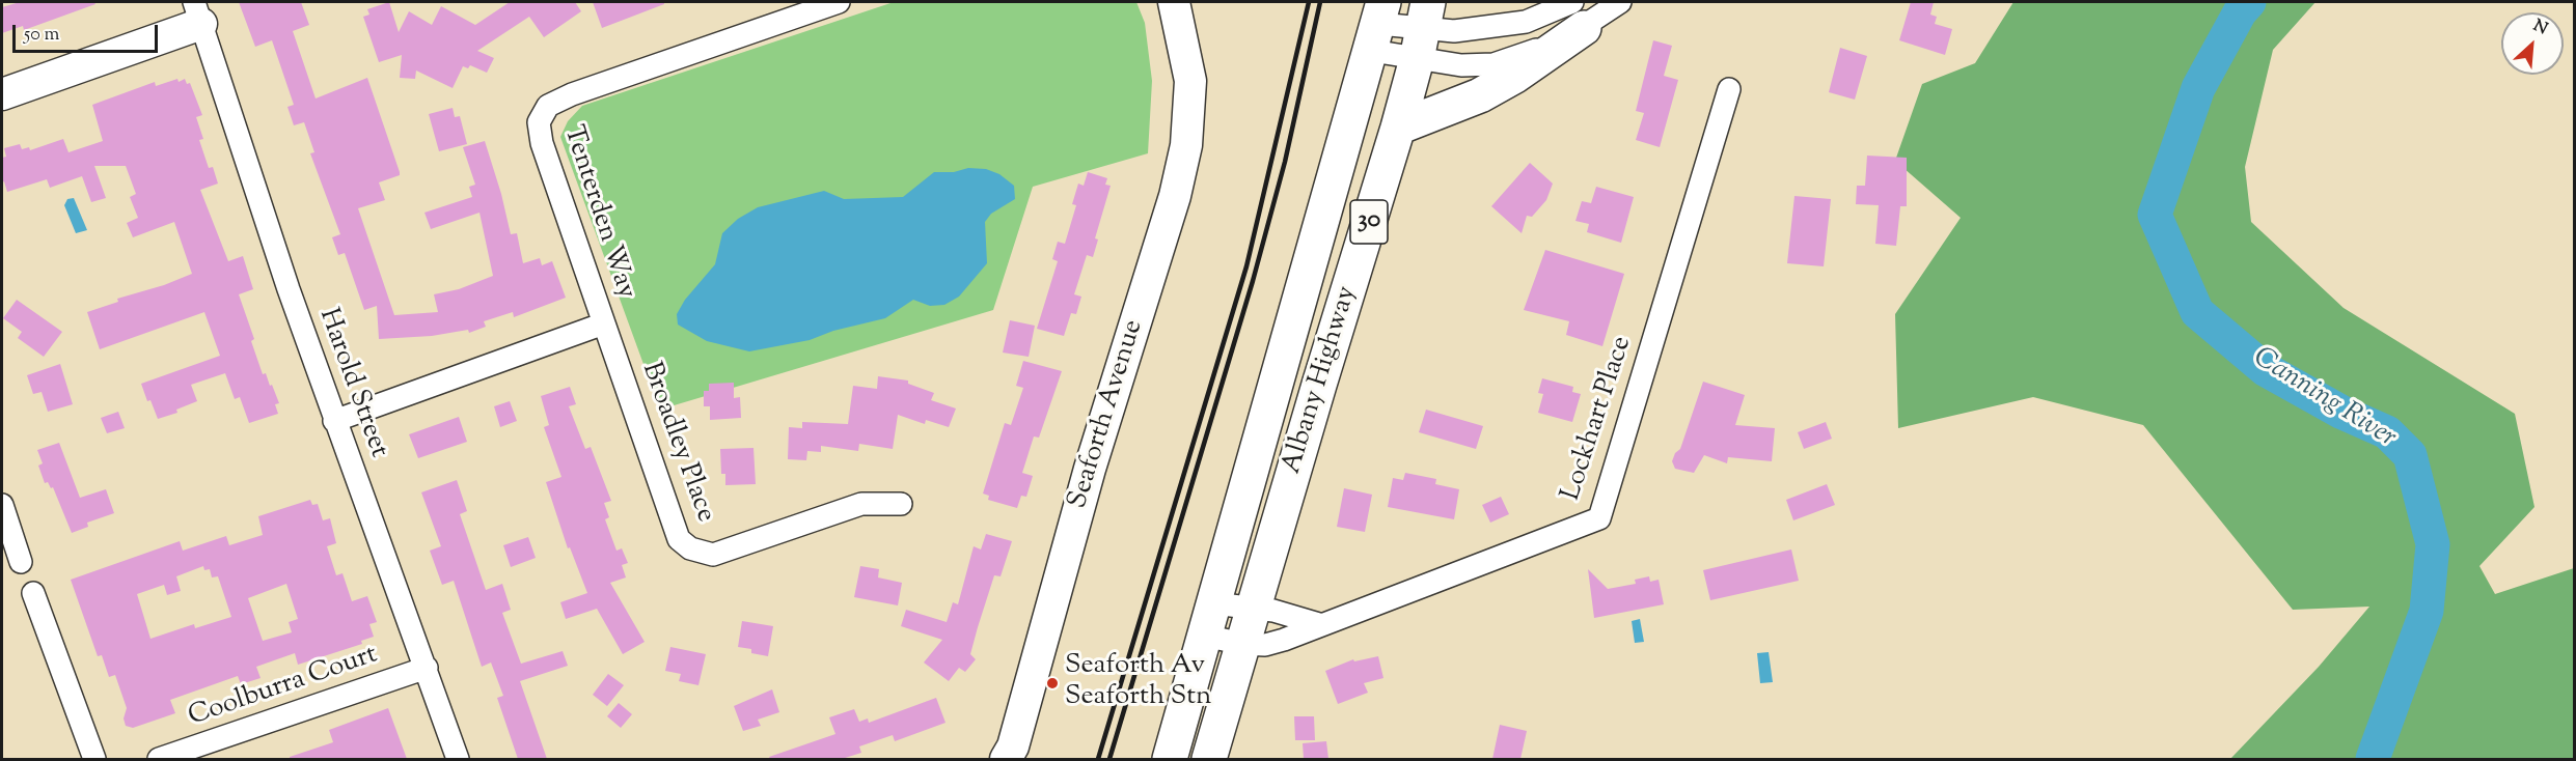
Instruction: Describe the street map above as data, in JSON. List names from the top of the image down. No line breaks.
{"streets":{"highway":["30","Albany Highway"],"street":["Tenterden Way","Harold Street","Seaforth Avenue","Lockhart Place","Broadley Place","Coolburra Court"]},"crossings":[["Tenterden Way","Harold Street"],["Tenterden Way","Broadley Place"],["Albany Highway","Lockhart Place"],["Harold Street","Coolburra Court"]],"water":["Canning River"],"places":["Seaforth Av Seaforth Stn"],"scale_bar":"50 m","north":"top right"}
